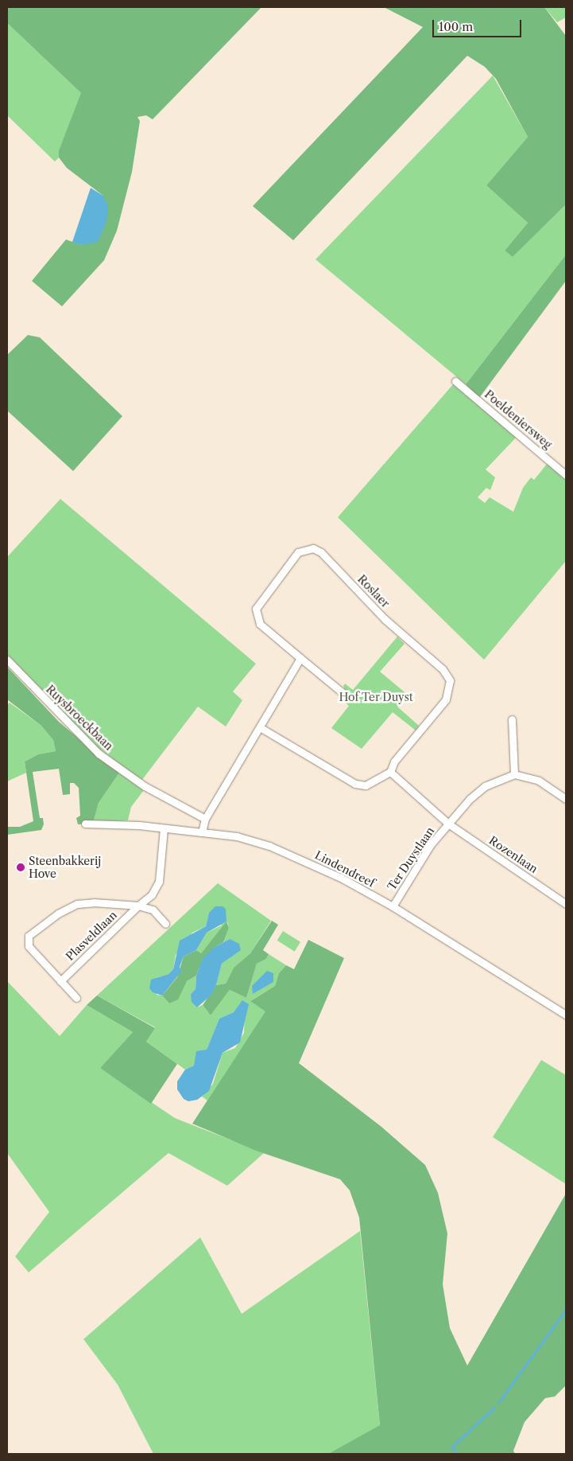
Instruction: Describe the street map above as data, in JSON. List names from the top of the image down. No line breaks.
{"streets":{"street":["Poeldeniersweg","Roslaer","Ruysbroeckbaan","Rozenlaan","Ter Duystlaan","Lindendreef","Plasveldlaan"]},"crossings":[["Rozenlaan","Ter Duystlaan"],["Ter Duystlaan","Lindendreef"],["Lindendreef","Plasveldlaan"]],"parks":["Hof Ter Duyst"],"places":["Steenbakkerij Hove"],"scale_bar":"100 m"}
